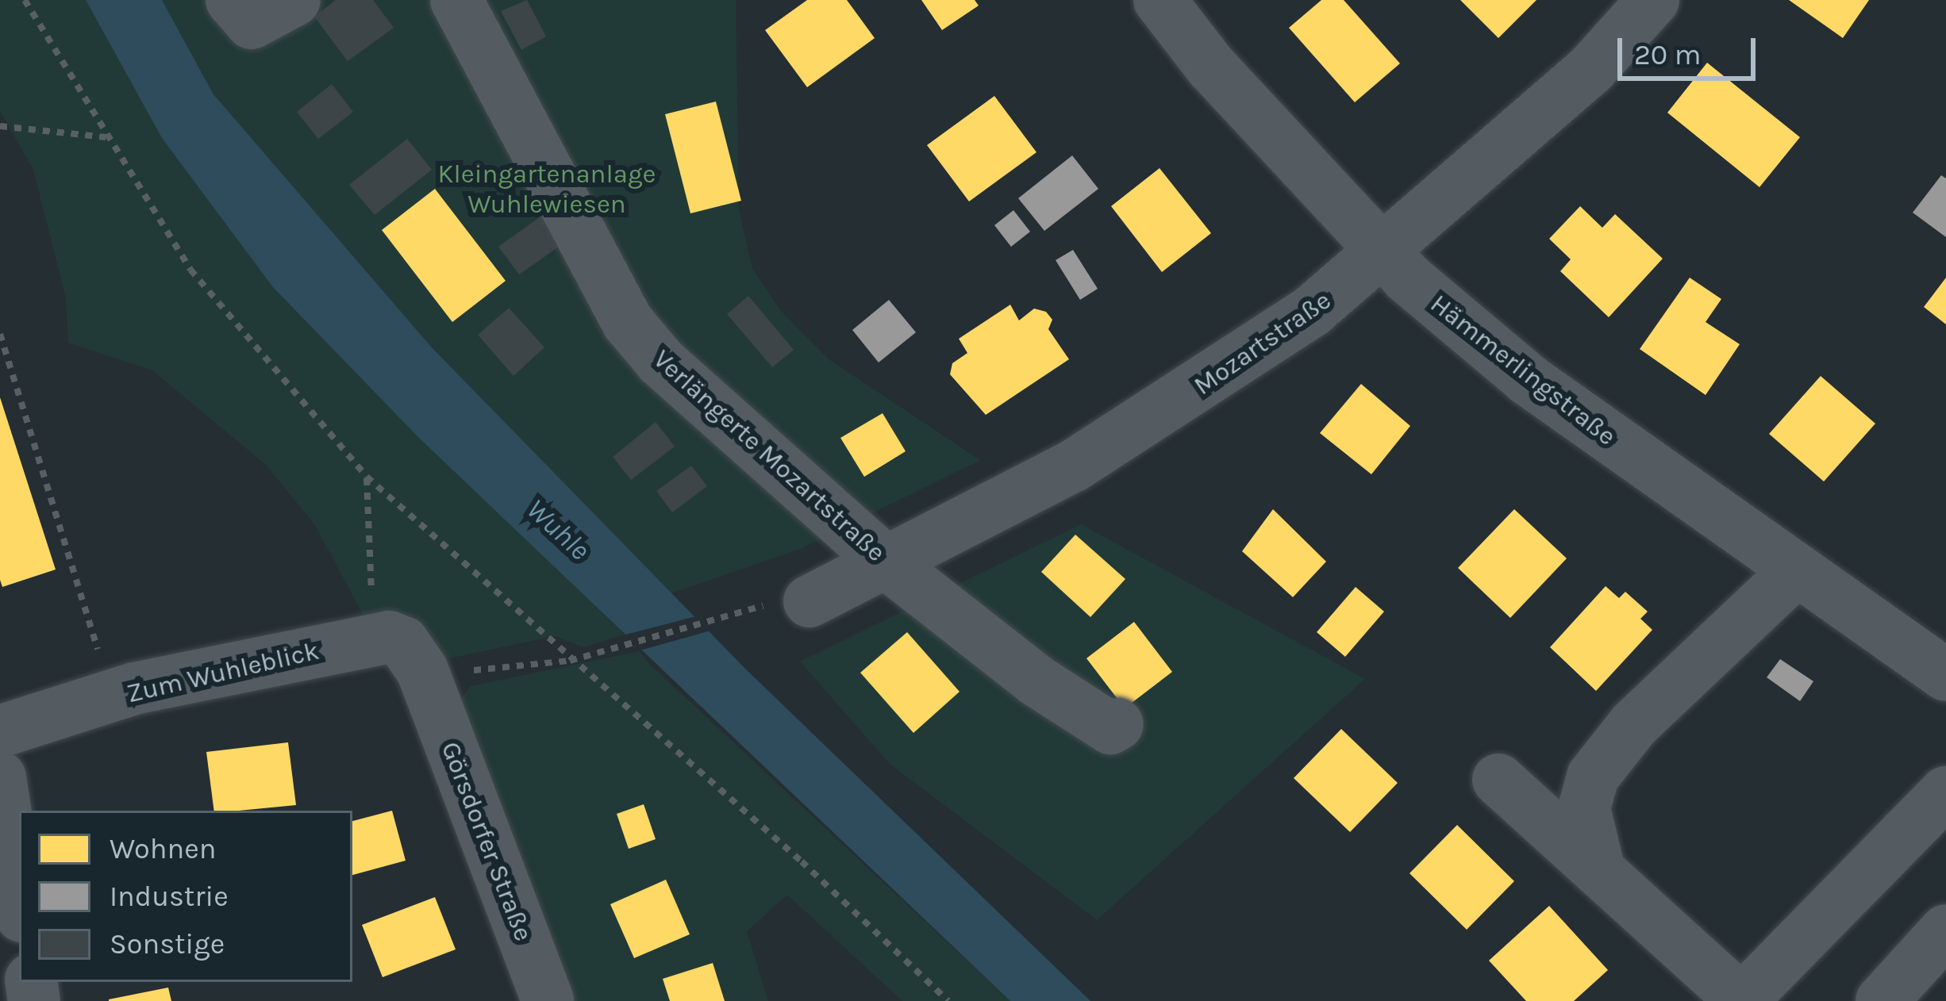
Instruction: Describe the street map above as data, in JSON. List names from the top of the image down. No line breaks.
{"streets":{"street":["Mozartstraße","Hämmerlingstraße","Verlängerte Mozartstraße","Zum Wuhleblick","Görsdorfer Straße"]},"crossings":[["Mozartstraße","Hämmerlingstraße"],["Mozartstraße","Verlängerte Mozartstraße"]],"water":["Wuhle"],"parks":["Kleingartenanlage Wuhlewiesen"],"legend":["Wohnen","Industrie","Sonstige"],"scale_bar":"20 m"}
